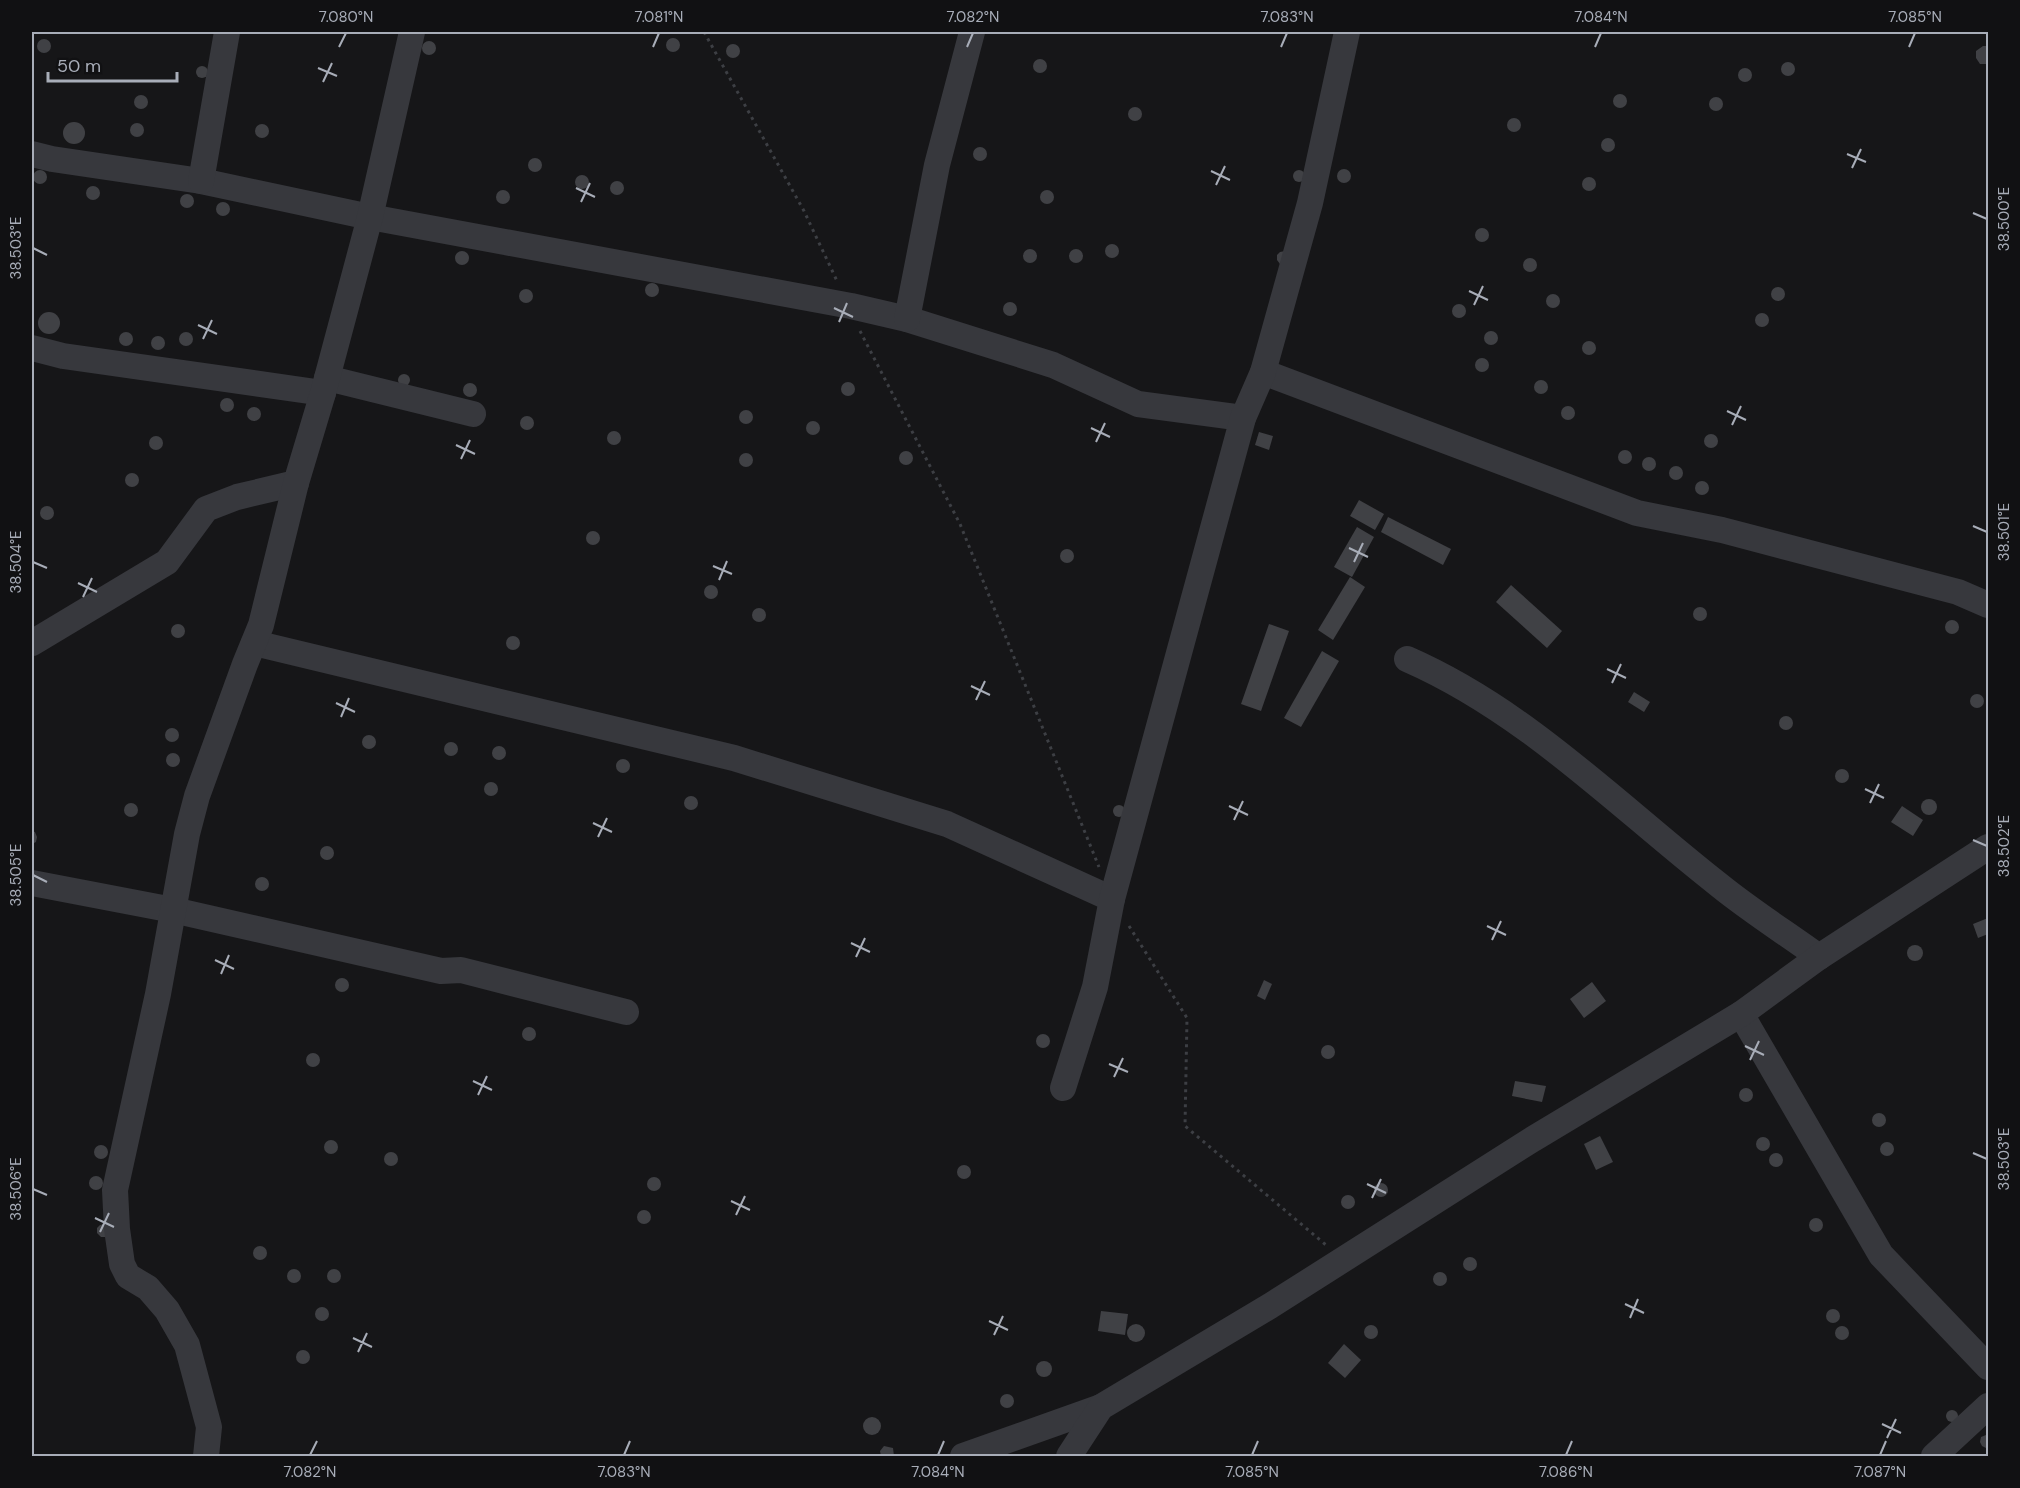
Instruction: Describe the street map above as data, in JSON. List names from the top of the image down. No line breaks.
{"scale_bar":"50 m","coordinates":["7.080°N","7.081°N","7.082°N","7.083°N","7.084°N","7.085°N","38.500°E","38.503°E","38.501°E","38.504°E","38.502°E","38.505°E","38.506°E","7.086°N","7.087°N"]}
